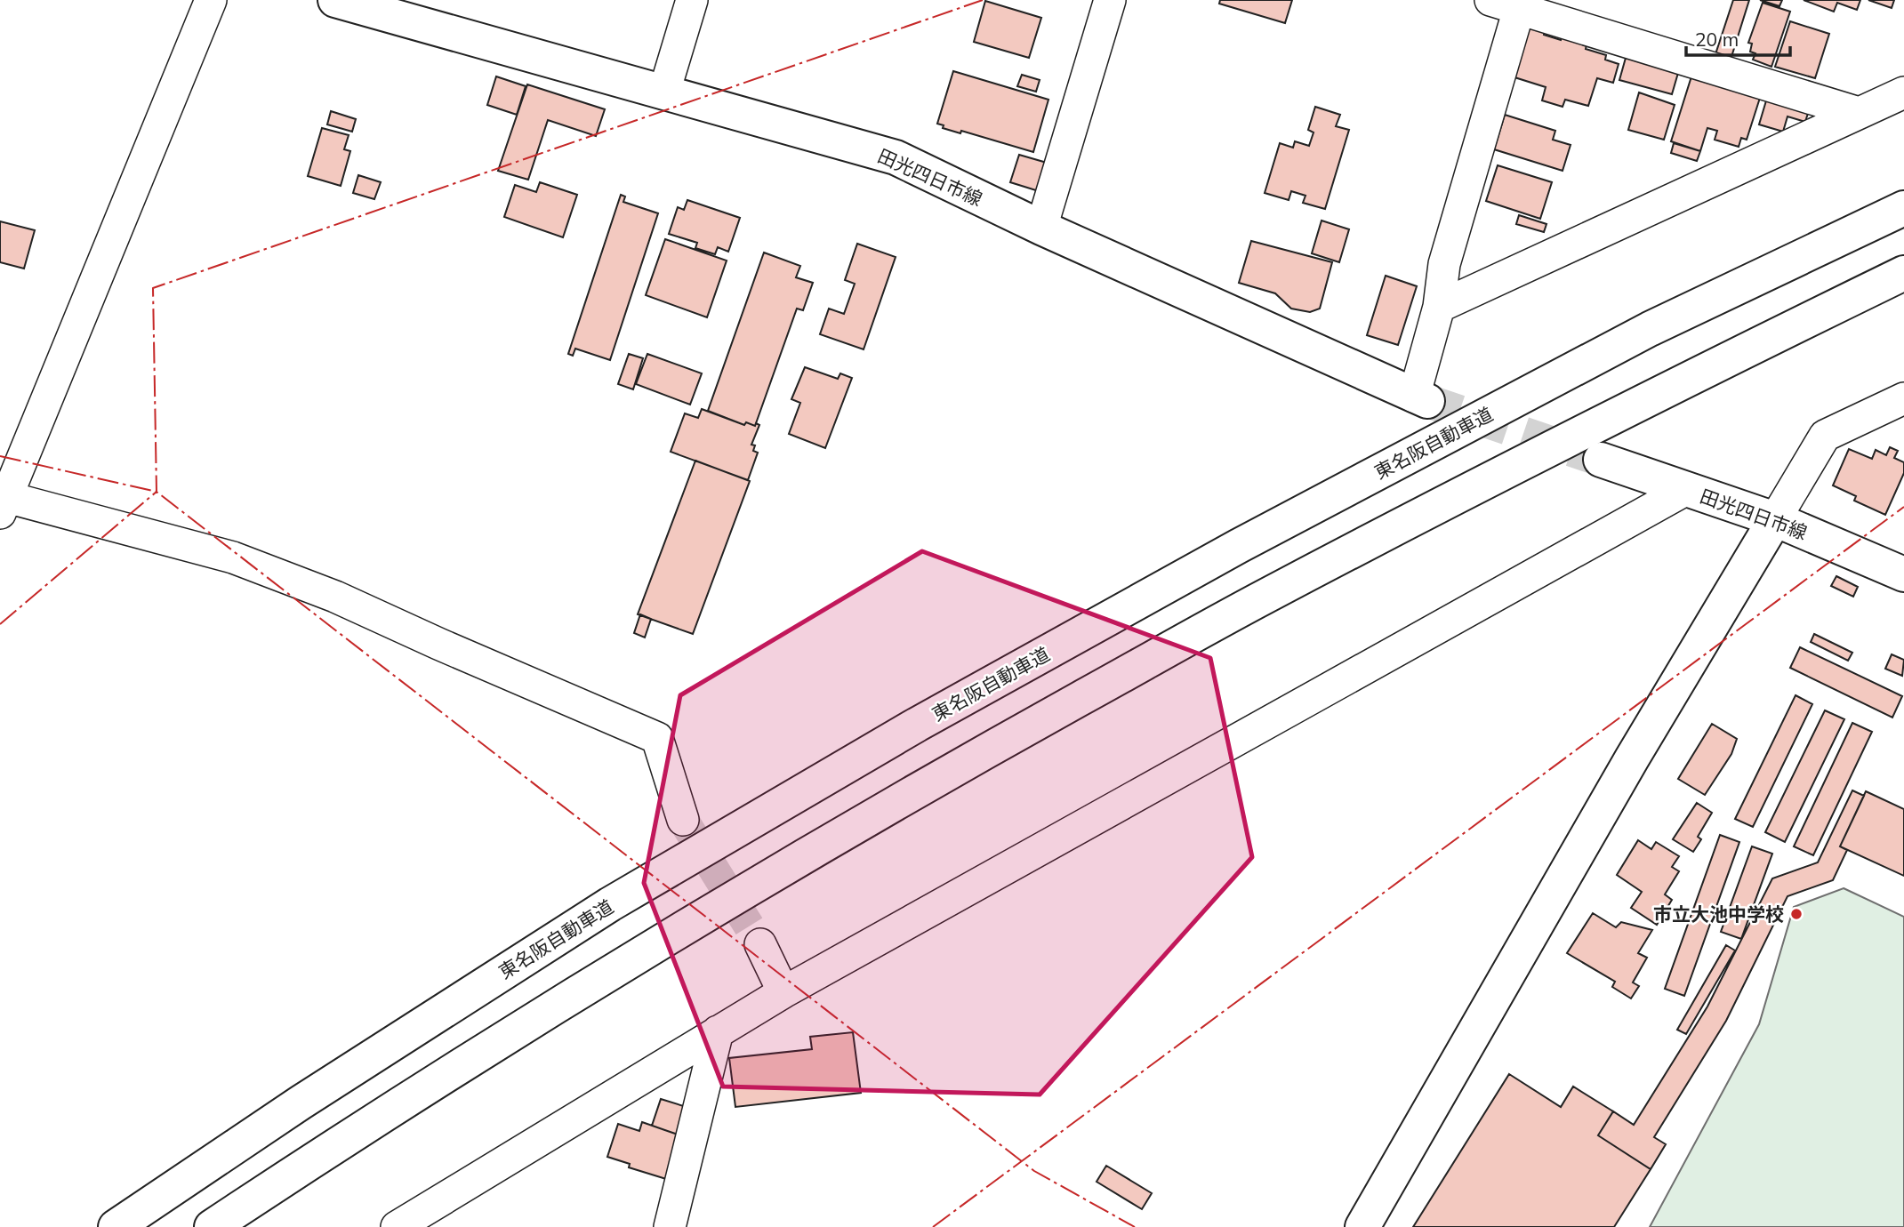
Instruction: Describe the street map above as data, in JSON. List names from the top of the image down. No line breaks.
{"streets":{"main road":["田光四日市線","東名阪自動車道"]},"places":["市立大池中学校"],"scale_bar":"20 m"}
